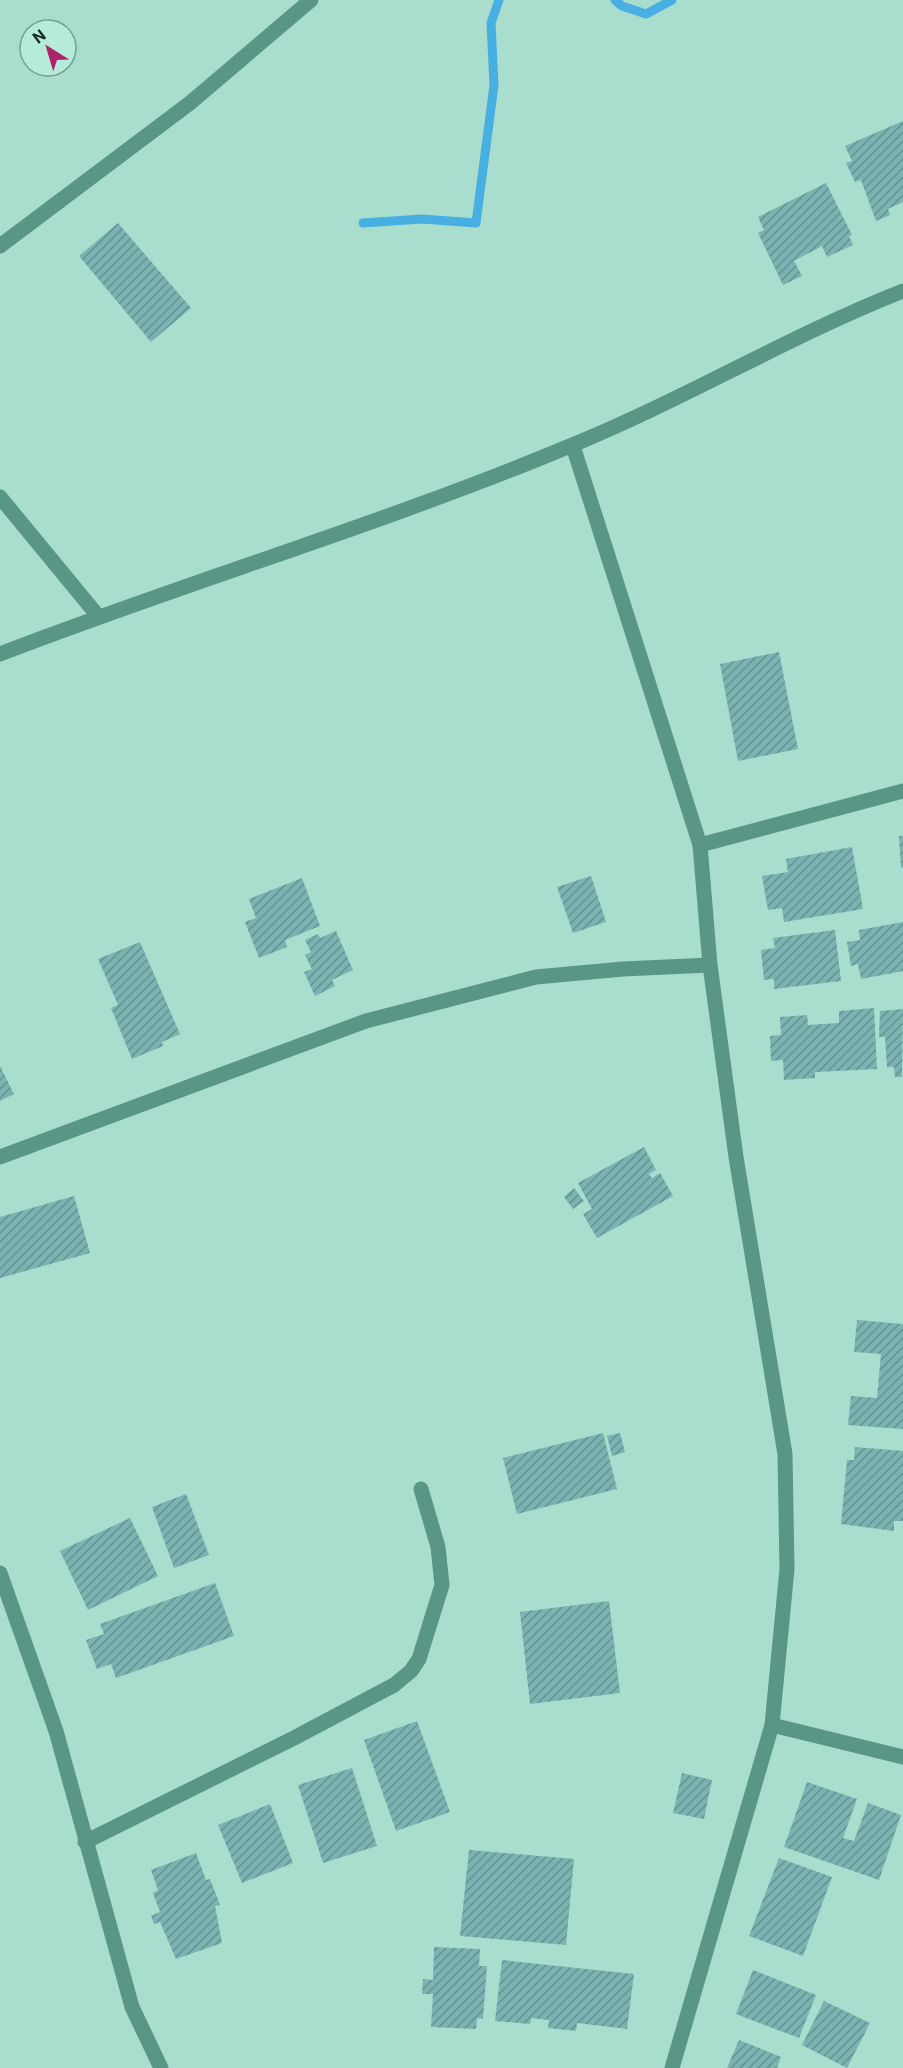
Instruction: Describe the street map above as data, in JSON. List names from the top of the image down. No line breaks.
{"north":"top left"}
